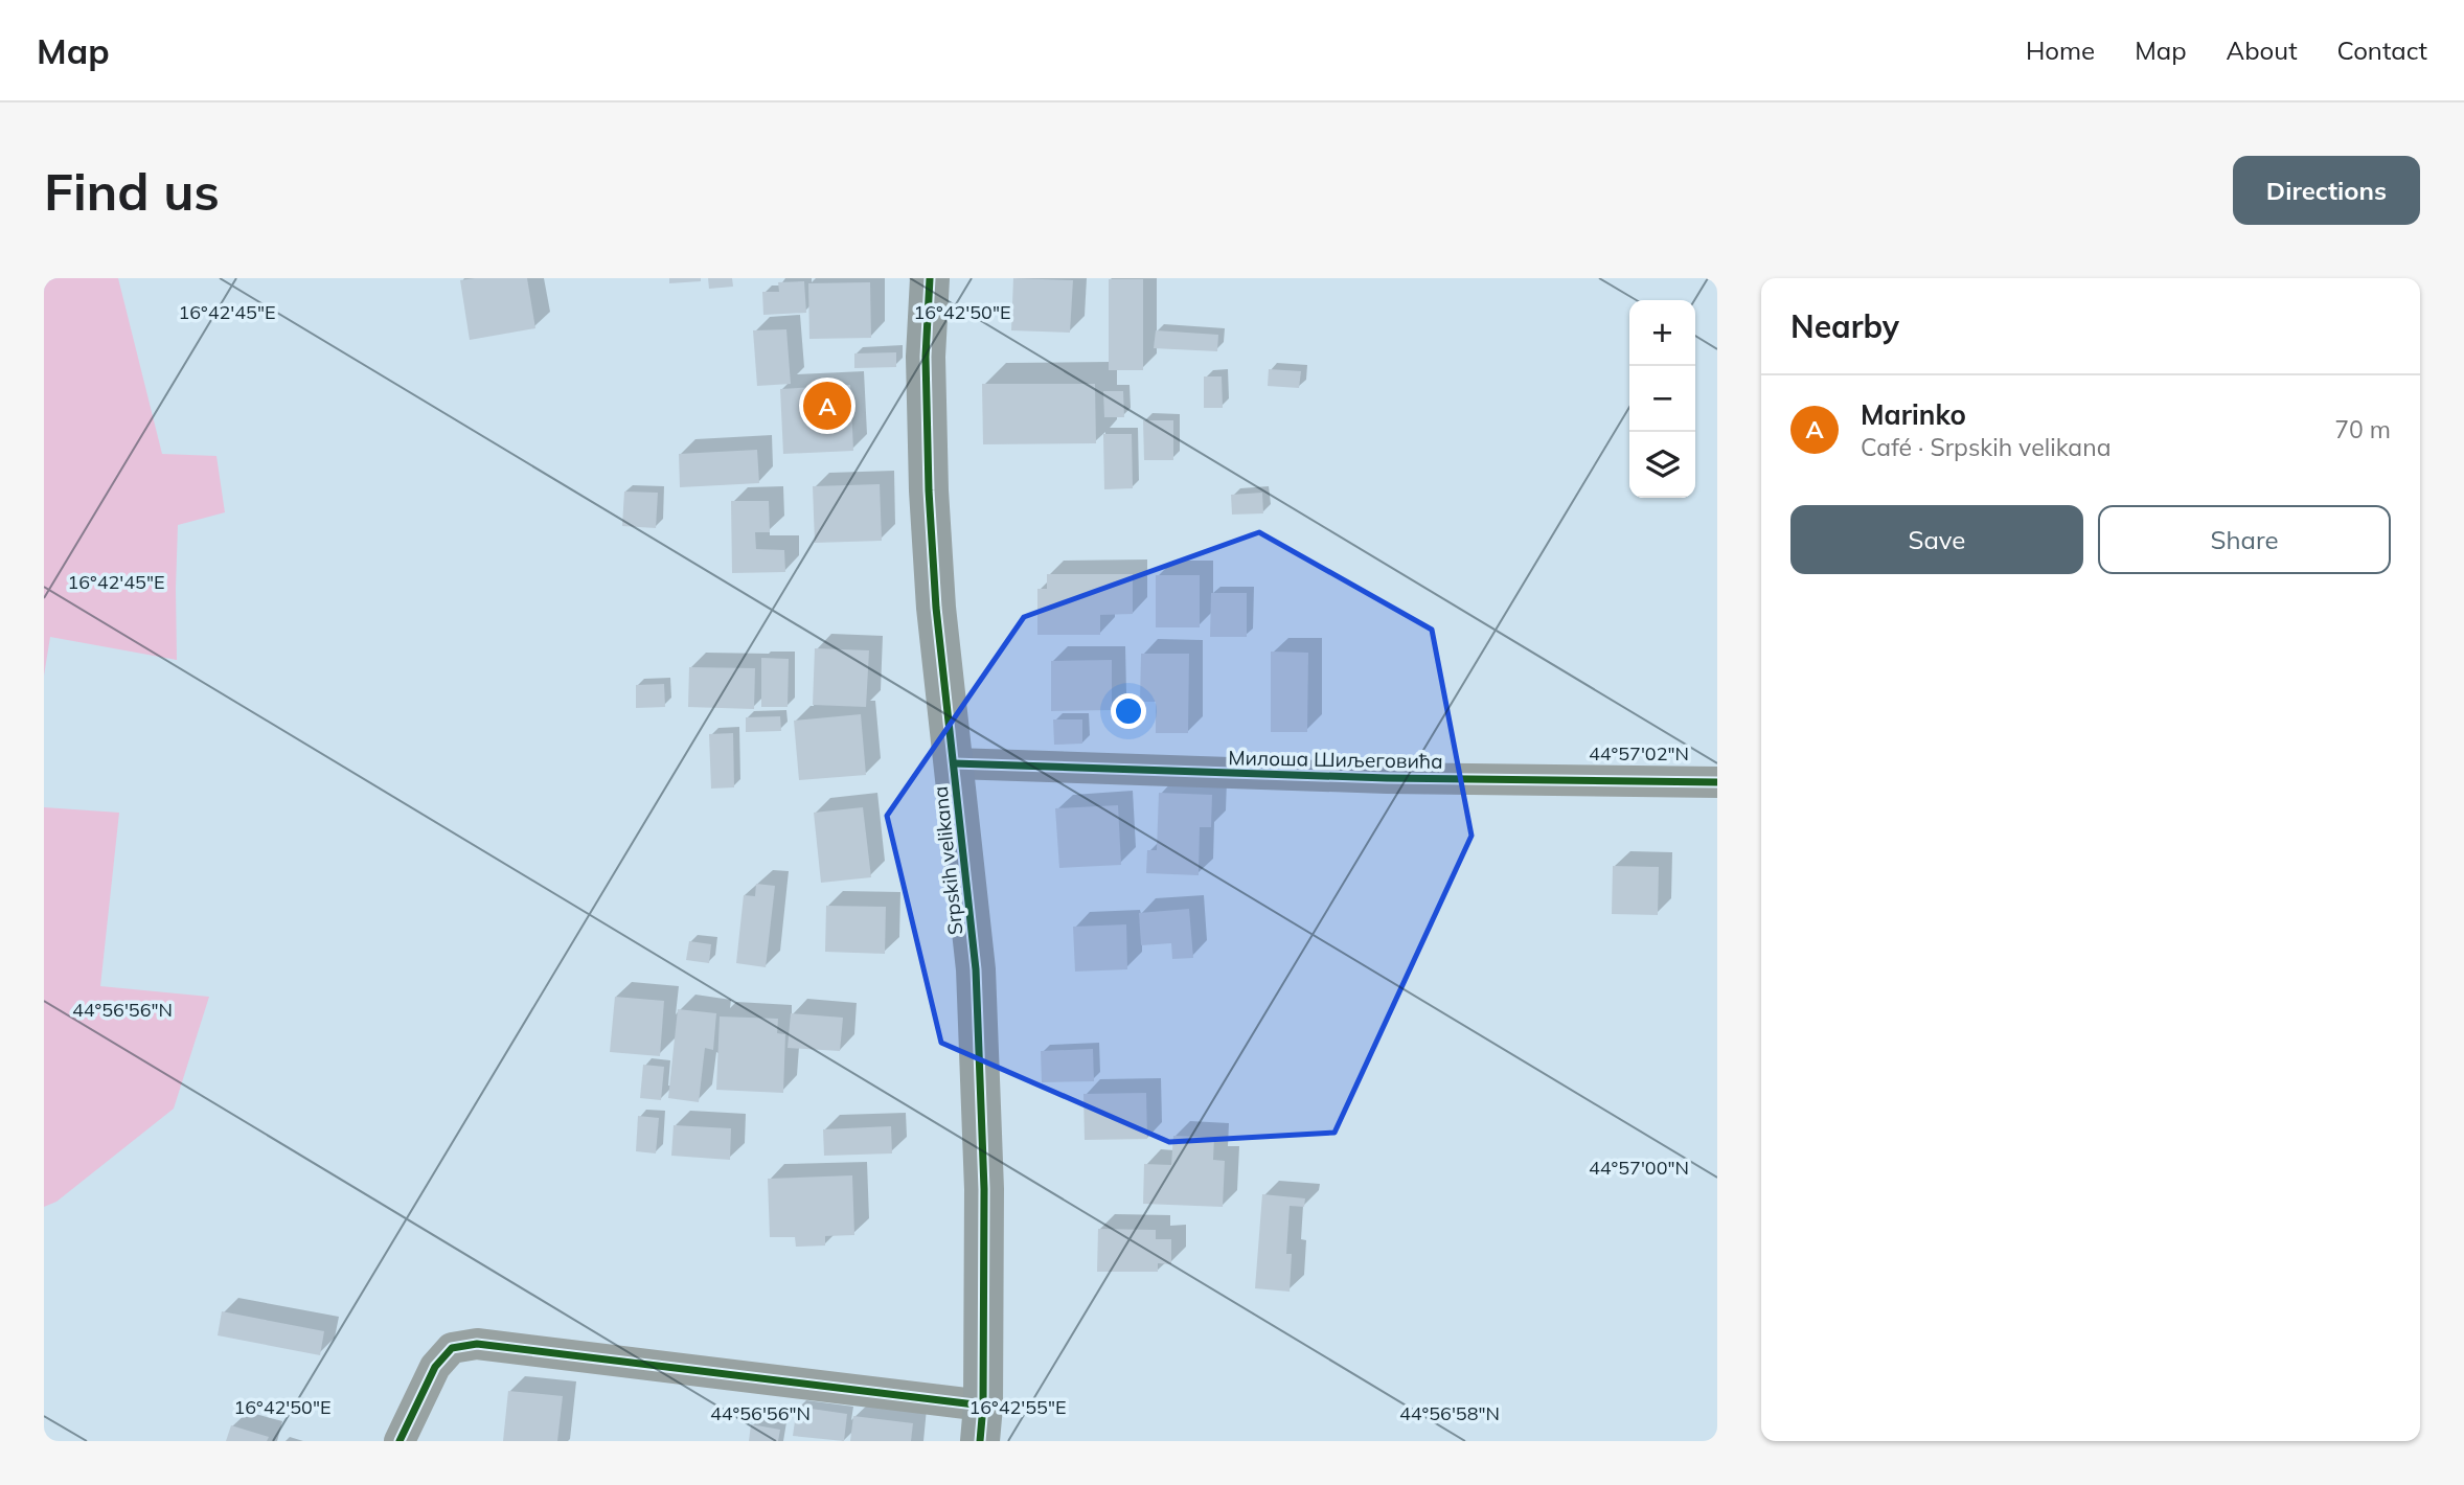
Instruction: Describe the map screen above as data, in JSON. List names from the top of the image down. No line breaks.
{"streets":{"main road":["Srpskih velikana"],"street":["Милоша Шиљеговића"]},"crossings":[["Милоша Шиљеговића","Srpskih velikana"]],"page":{"header":"Map","nav":["Home","Map","About","Contact"],"buttons":["Directions",["Save","Share"]],"title":"Find us","heading":"Nearby","map_buttons":["+","−"],"list":[{"mark":"A","name":"Marinko","note":"Café · Srpskih velikana","value":"70 m"}],"pins":"A"},"coordinates":["16°42'45\"E","16°42'50\"E","44°57'02\"N","44°56'56\"N","44°57'00\"N","16°42'55\"E","44°56'58\"N"]}
